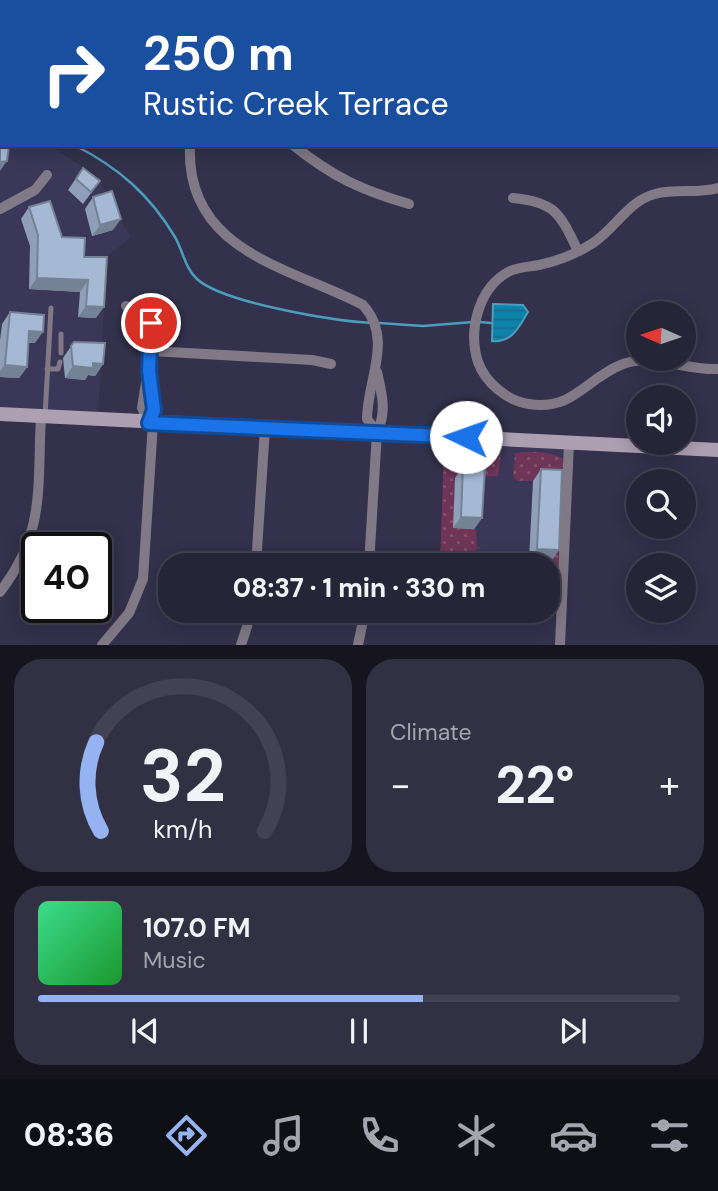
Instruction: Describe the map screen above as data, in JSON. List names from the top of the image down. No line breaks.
{"north":"left","page":{"turn":["250 m","Rustic Creek Terrace"],"limit":"40","trip":"08:37 · 1 min · 330 m","tile":"Climate","heat":["−","22°","+"],"song":["107.0 FM","Music"],"tabs":"08:36","gauge":["32","km/h"]}}
